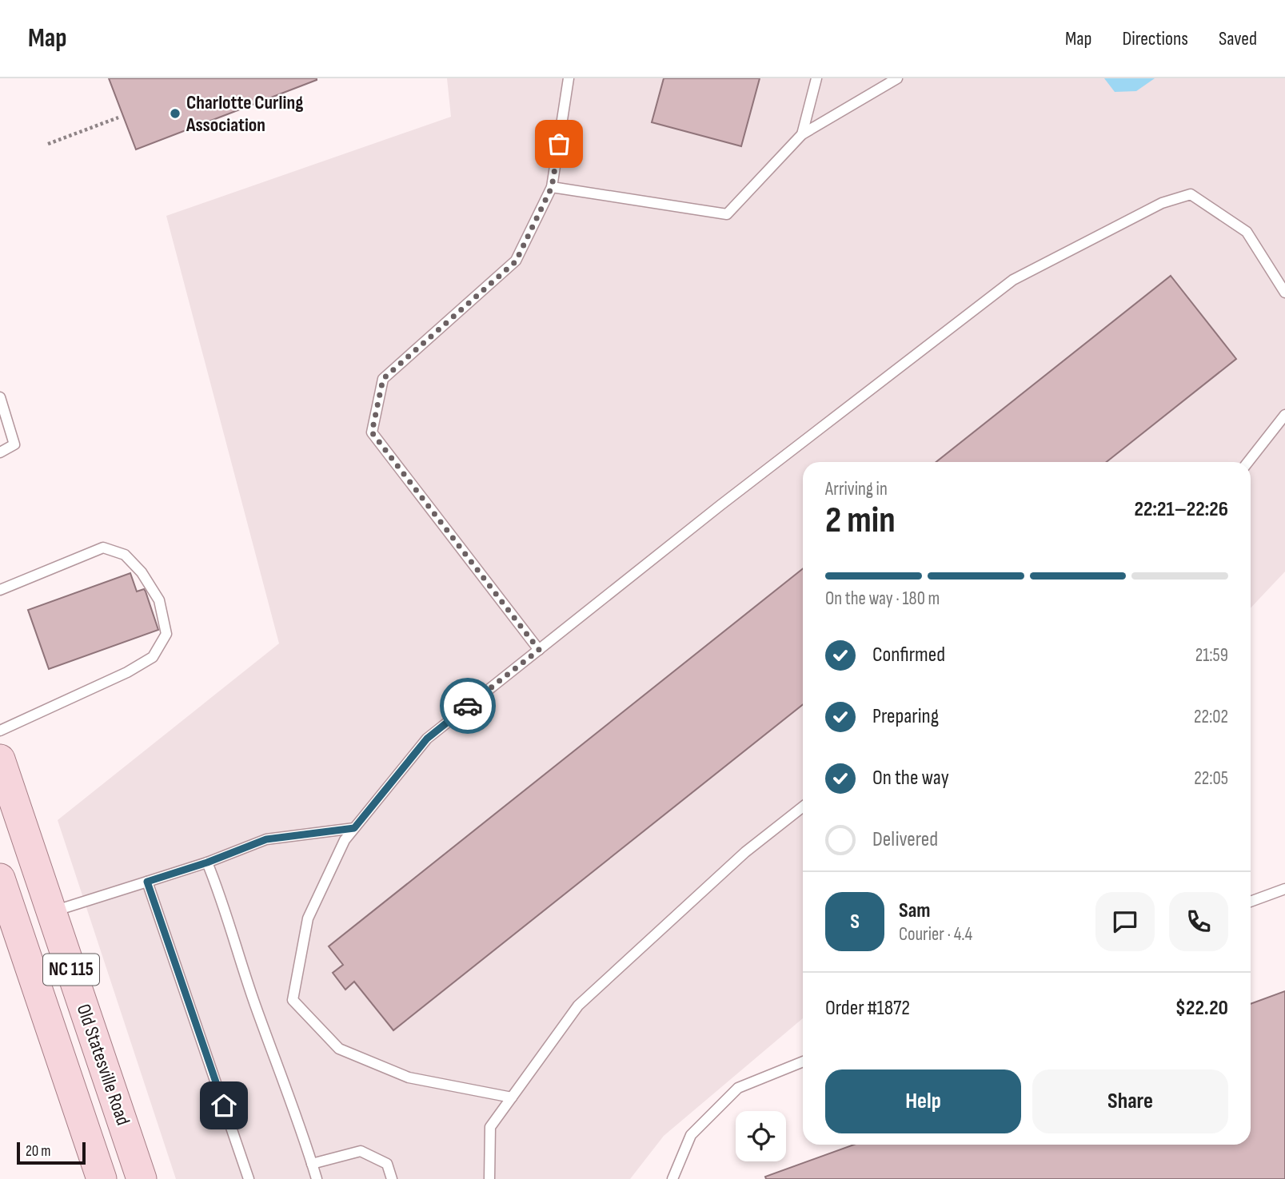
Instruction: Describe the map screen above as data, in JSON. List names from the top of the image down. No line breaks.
{"streets":{"main road":["NC 115","Old Statesville Road"]},"places":["Charlotte Curling Association"],"scale_bar":"20 m","page":{"header":"Map","nav":["Map","Directions","Saved"],"heading":["2 min","Arriving in","22:21–22:26"],"panel":["Sam","Courier · 4.4","Order #1872","$22.20"],"bar":"On the way · 180 m","list":[["Confirmed","21:59"],["Preparing","22:02"],["On the way","22:05"],"Delivered"],"round":"S","buttons":["Help","Share"],"scale":"20 m"}}
